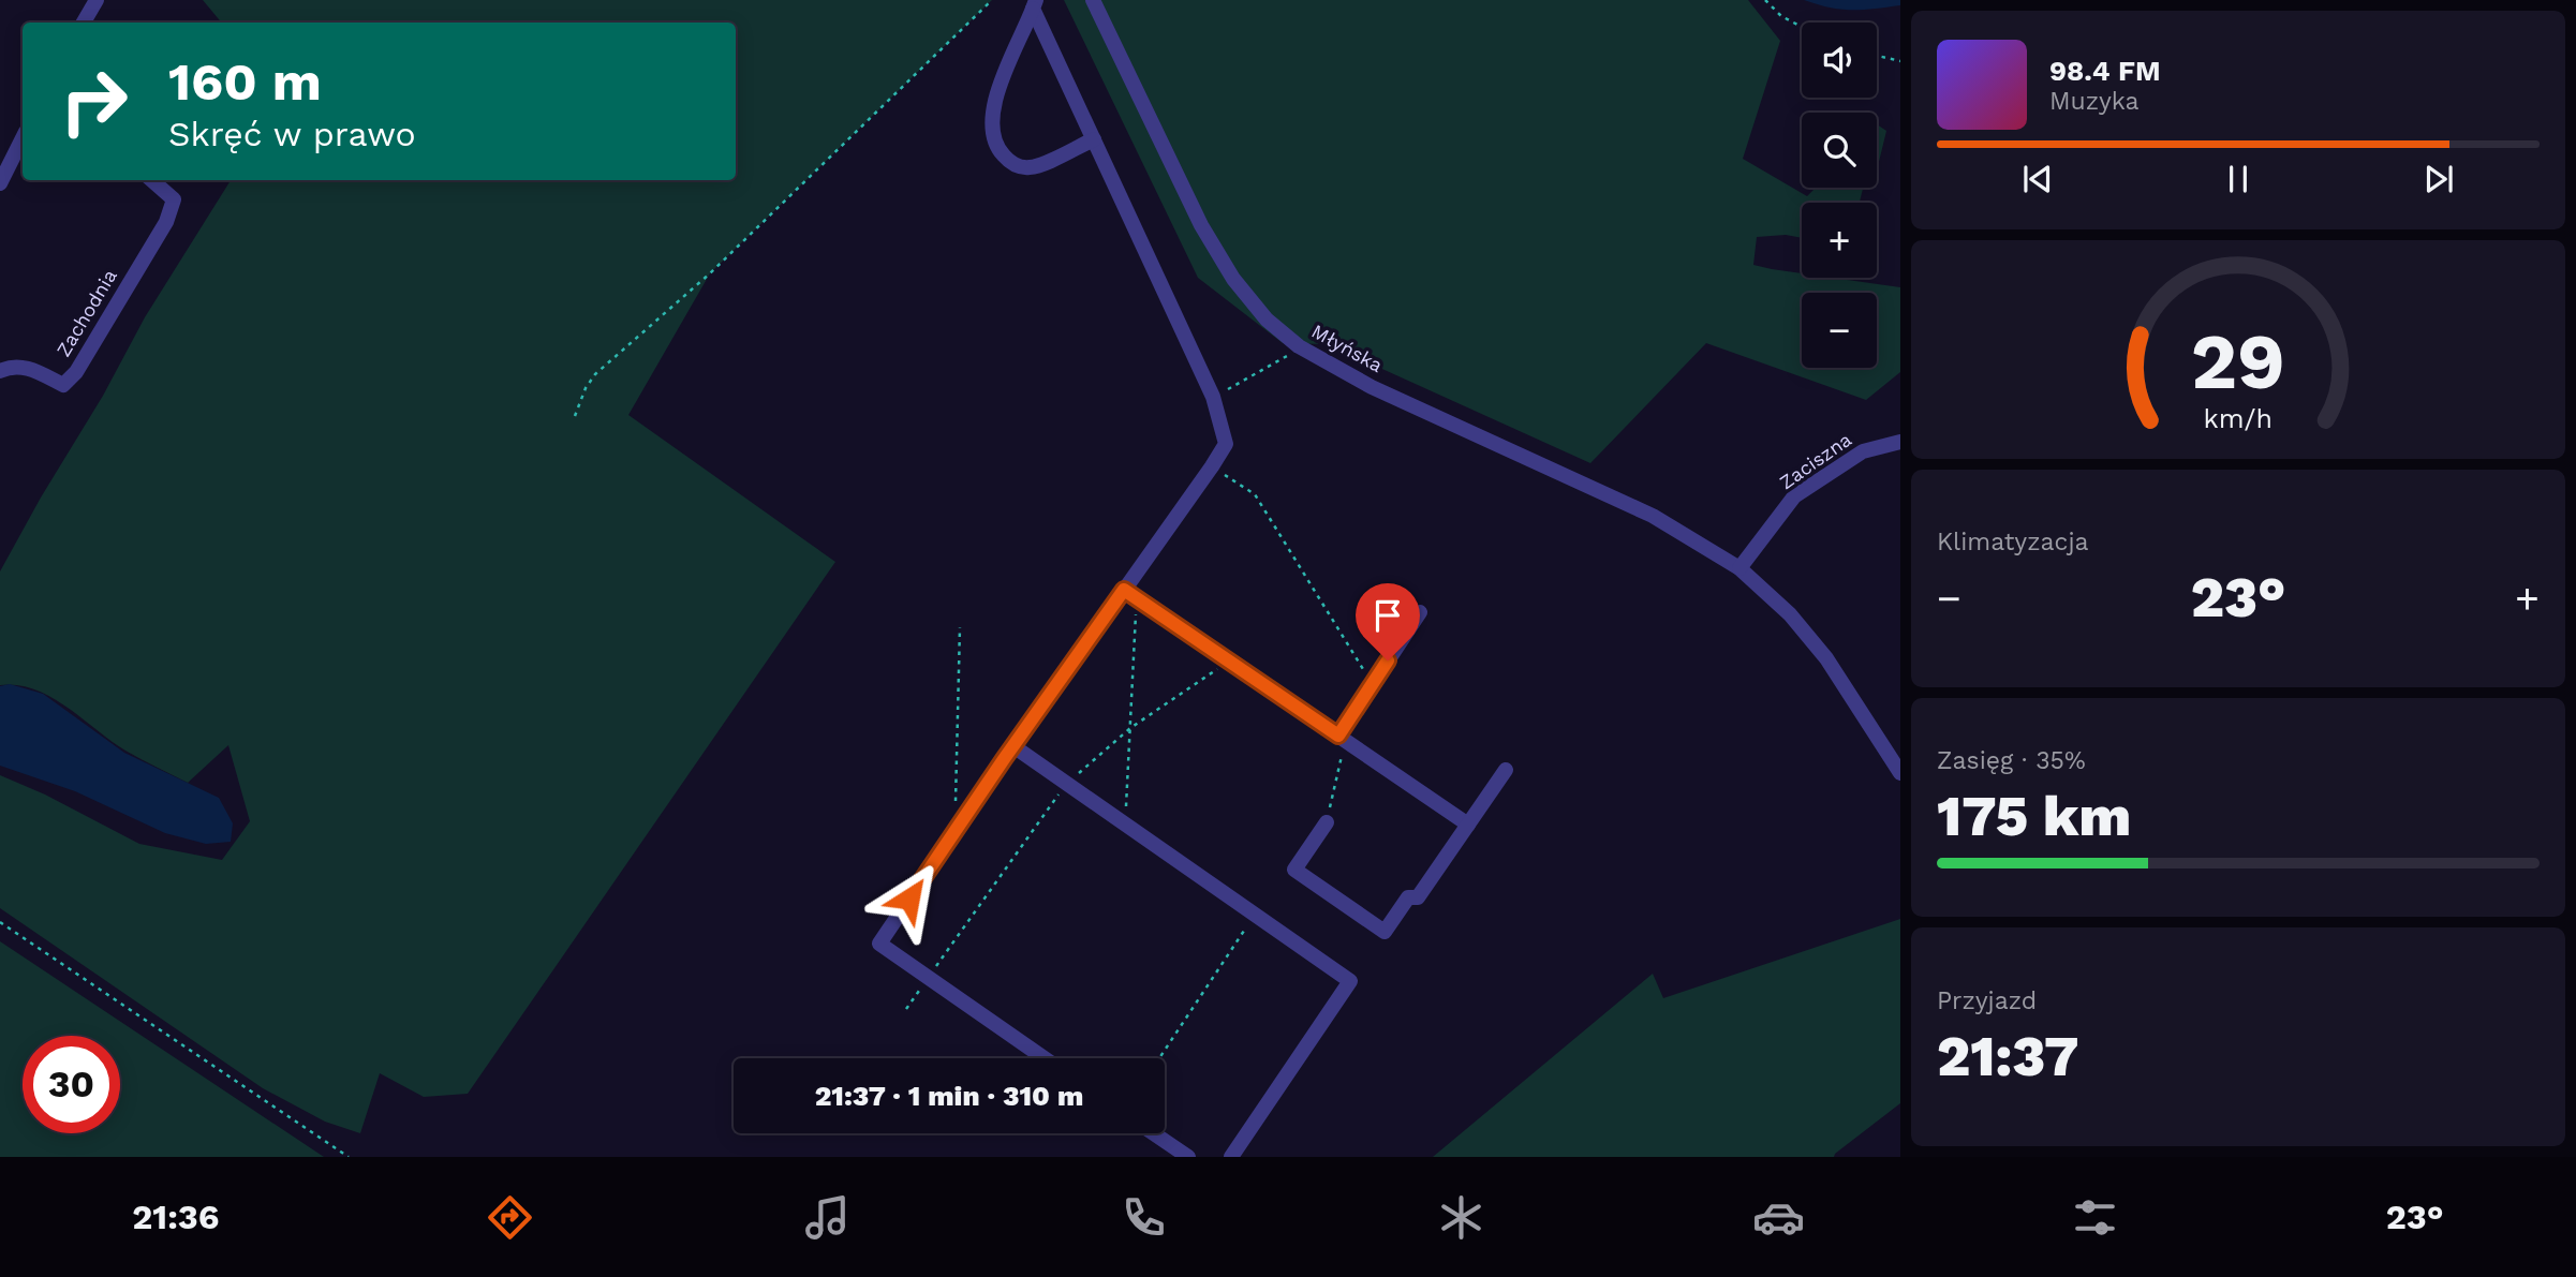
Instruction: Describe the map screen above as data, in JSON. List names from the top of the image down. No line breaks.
{"streets":{"street":["Zachodnia","Młyńska","Zaciszna"]},"crossings":[["Młyńska","Zaciszna"]],"page":{"map_buttons":["+","−"],"turn":["160 m","Skręć w prawo"],"song":["98.4 FM","Muzyka"],"tile":["Klimatyzacja",["Zasięg · 35%","175 km"],["Przyjazd","21:37"]],"heat":["−","23°","+"],"limit":"30","trip":"21:37 · 1 min · 310 m","tabs":["21:36","23°"],"gauge":["29","km/h"]}}
